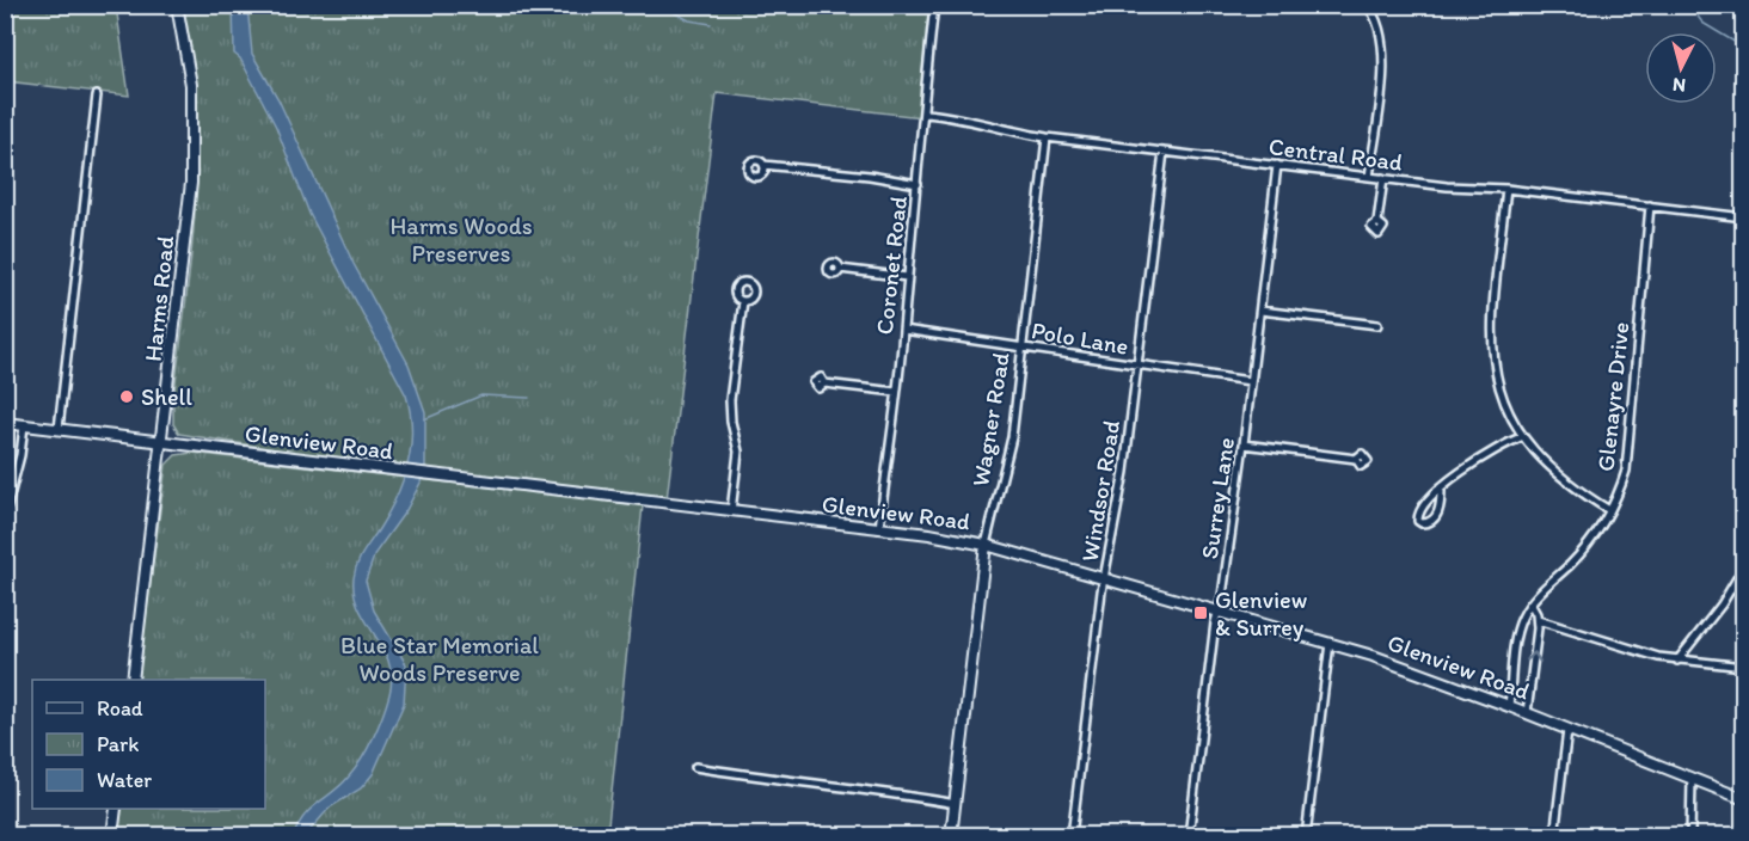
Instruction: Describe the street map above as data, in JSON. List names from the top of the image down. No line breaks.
{"streets":{"main road":["Harms Road","Wagner Road","Glenview Road"],"street":["Central Road","Coronet Road","Polo Lane","Glenayre Drive","Windsor Road","Surrey Lane"]},"crossings":[["Central Road","Coronet Road"],["Central Road","Glenayre Drive"],["Central Road","Wagner Road"],["Central Road","Windsor Road"],["Central Road","Surrey Lane"],["Coronet Road","Polo Lane"],["Coronet Road","Glenview Road"],["Harms Road","Glenview Road"],["Polo Lane","Wagner Road"],["Polo Lane","Windsor Road"],["Polo Lane","Surrey Lane"],["Glenayre Drive","Glenview Road"],["Wagner Road","Glenview Road"],["Glenview Road","Windsor Road"],["Glenview Road","Surrey Lane"]],"parks":["Harms Woods Preserves","Blue Star Memorial Woods Preserve"],"places":{"other":["Shell"],"transit":["Glenview & Surrey"]},"legend":["Road","Park","Water"],"north":"bottom"}
